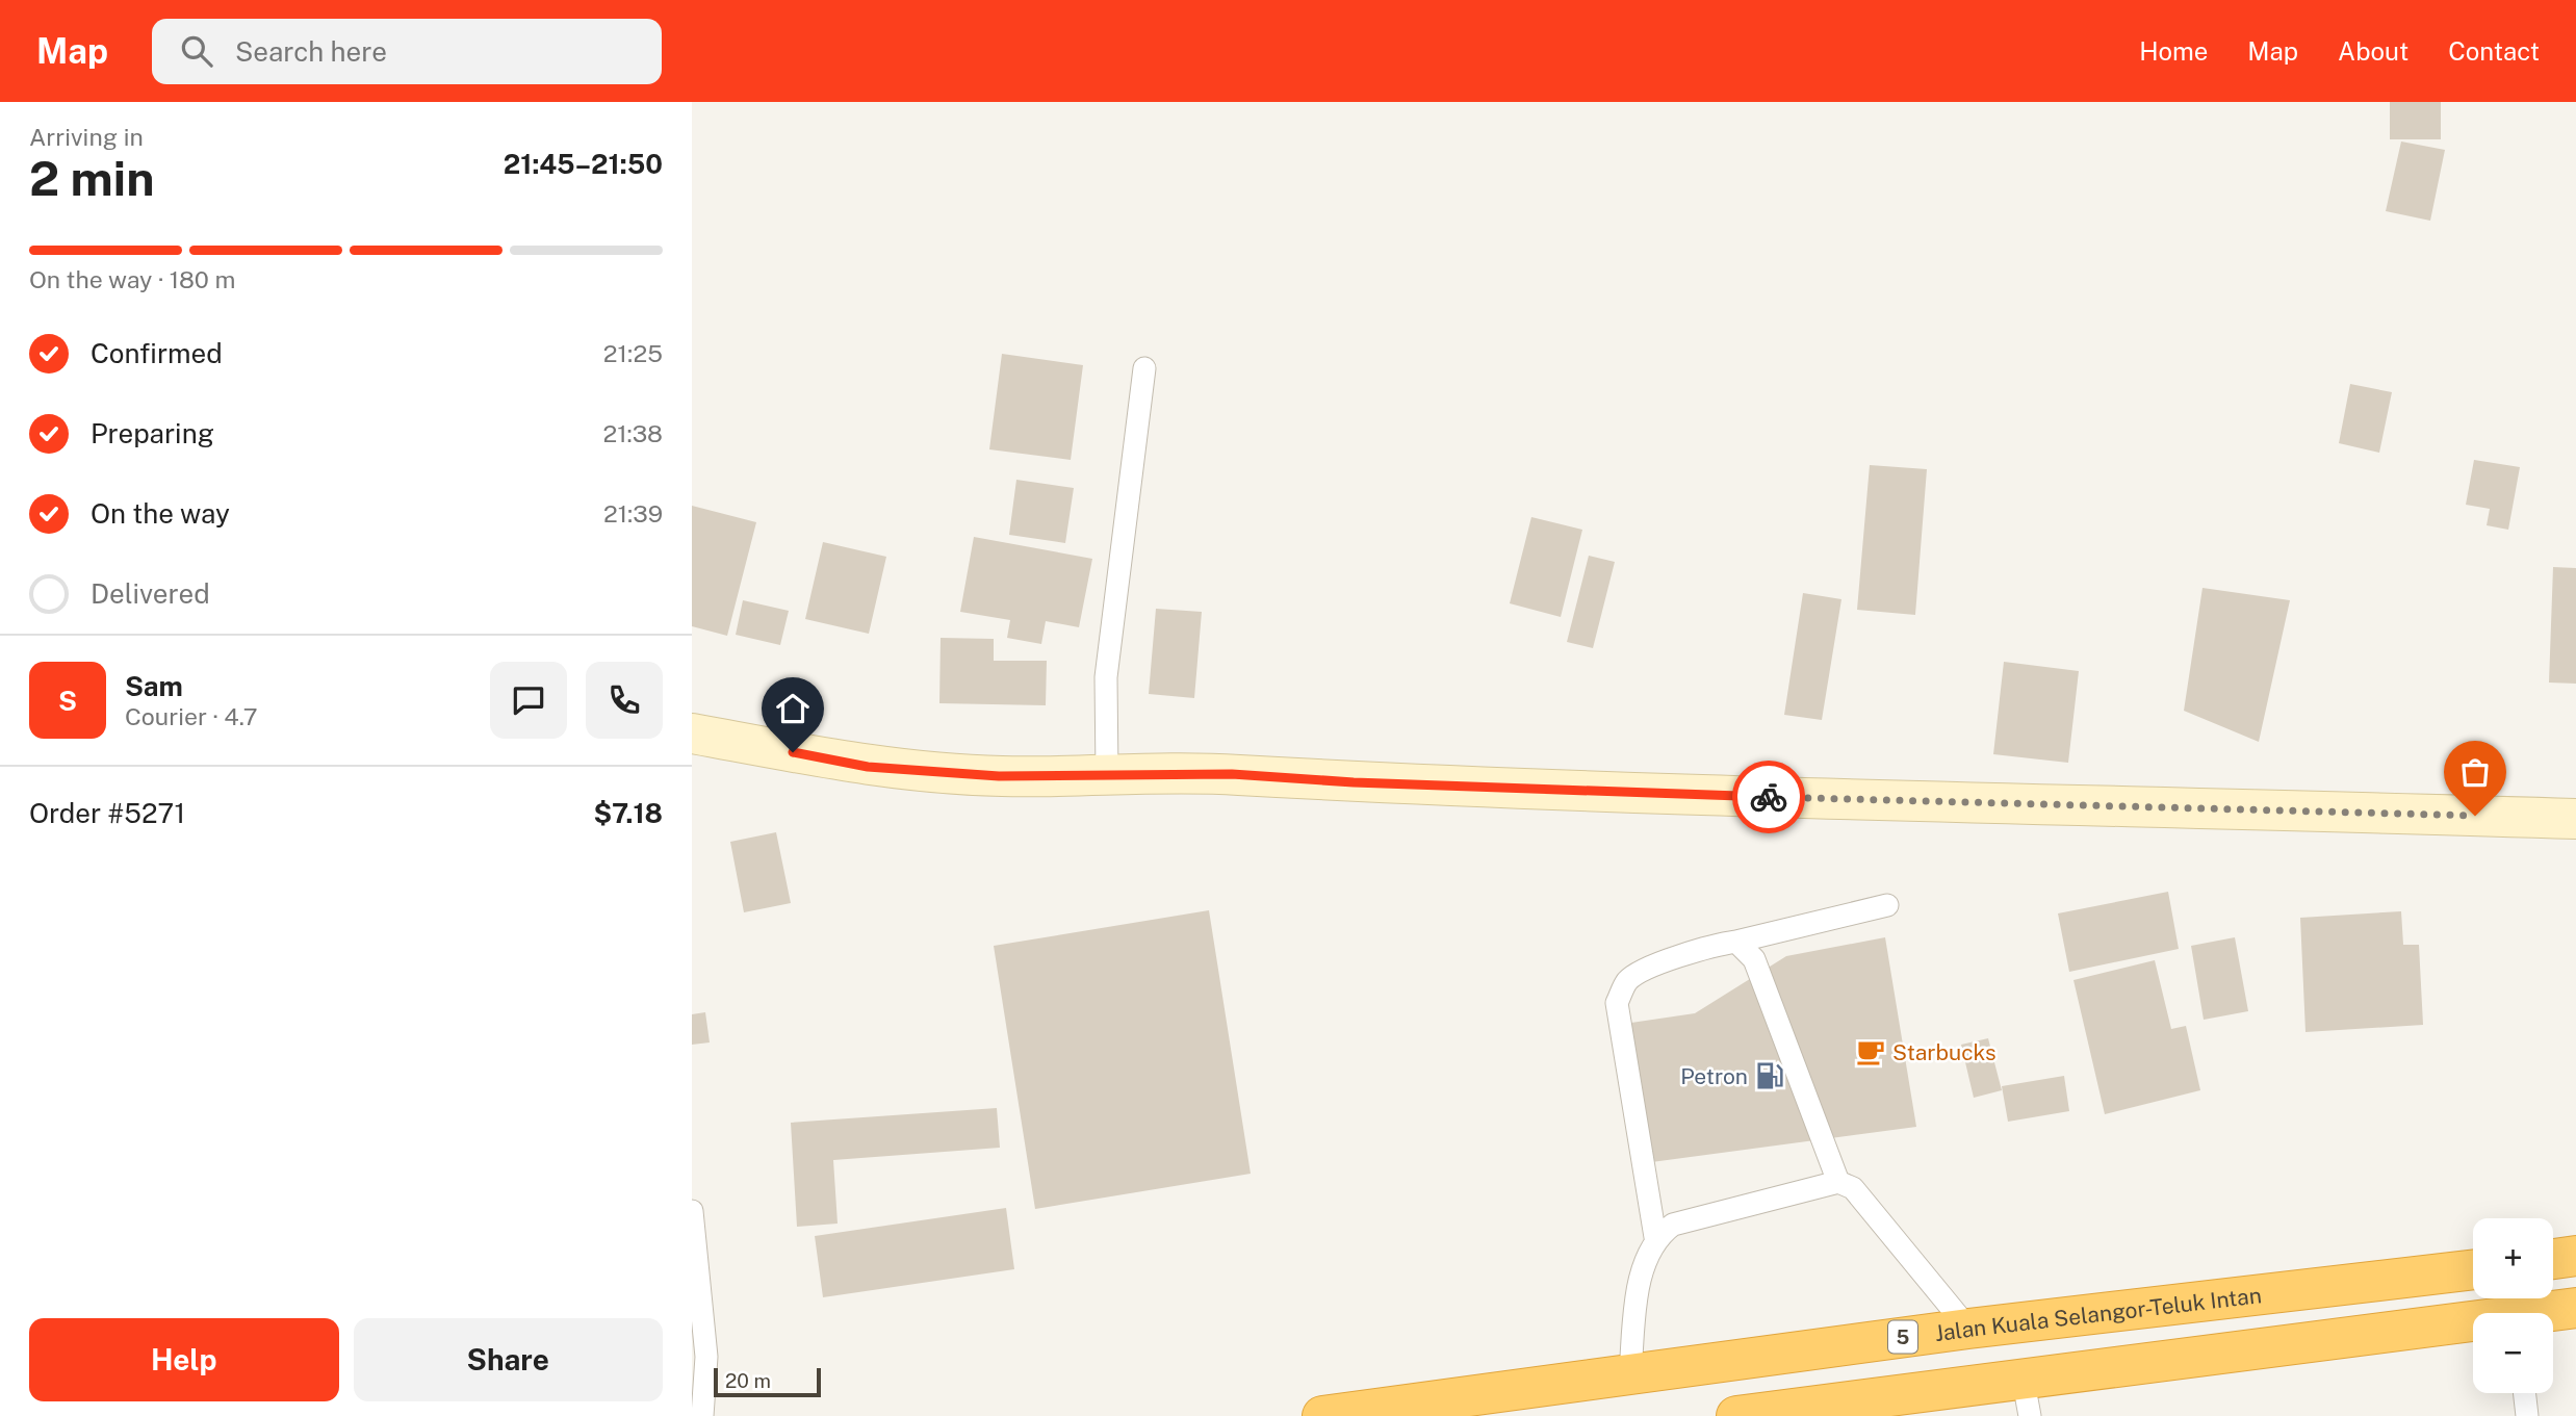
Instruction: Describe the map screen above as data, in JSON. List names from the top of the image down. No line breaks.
{"streets":{"highway":["Jalan Kuala Selangor-Teluk Intan","5"]},"places":{"cafe":["Starbucks"],"fuel station":["Petron"]},"scale_bar":"20 m","page":{"header":"Map","search":"Search here","nav":["Home","Map","About","Contact"],"heading":["2 min","Arriving in","21:45–21:50"],"panel":["Sam","Courier · 4.7","Order #5271","$7.18"],"bar":"On the way · 180 m","list":[["Confirmed","21:25"],["Preparing","21:38"],["On the way","21:39"],"Delivered"],"round":"S","map_buttons":["+","−"],"buttons":["Help","Share"],"scale":"20 m"}}
